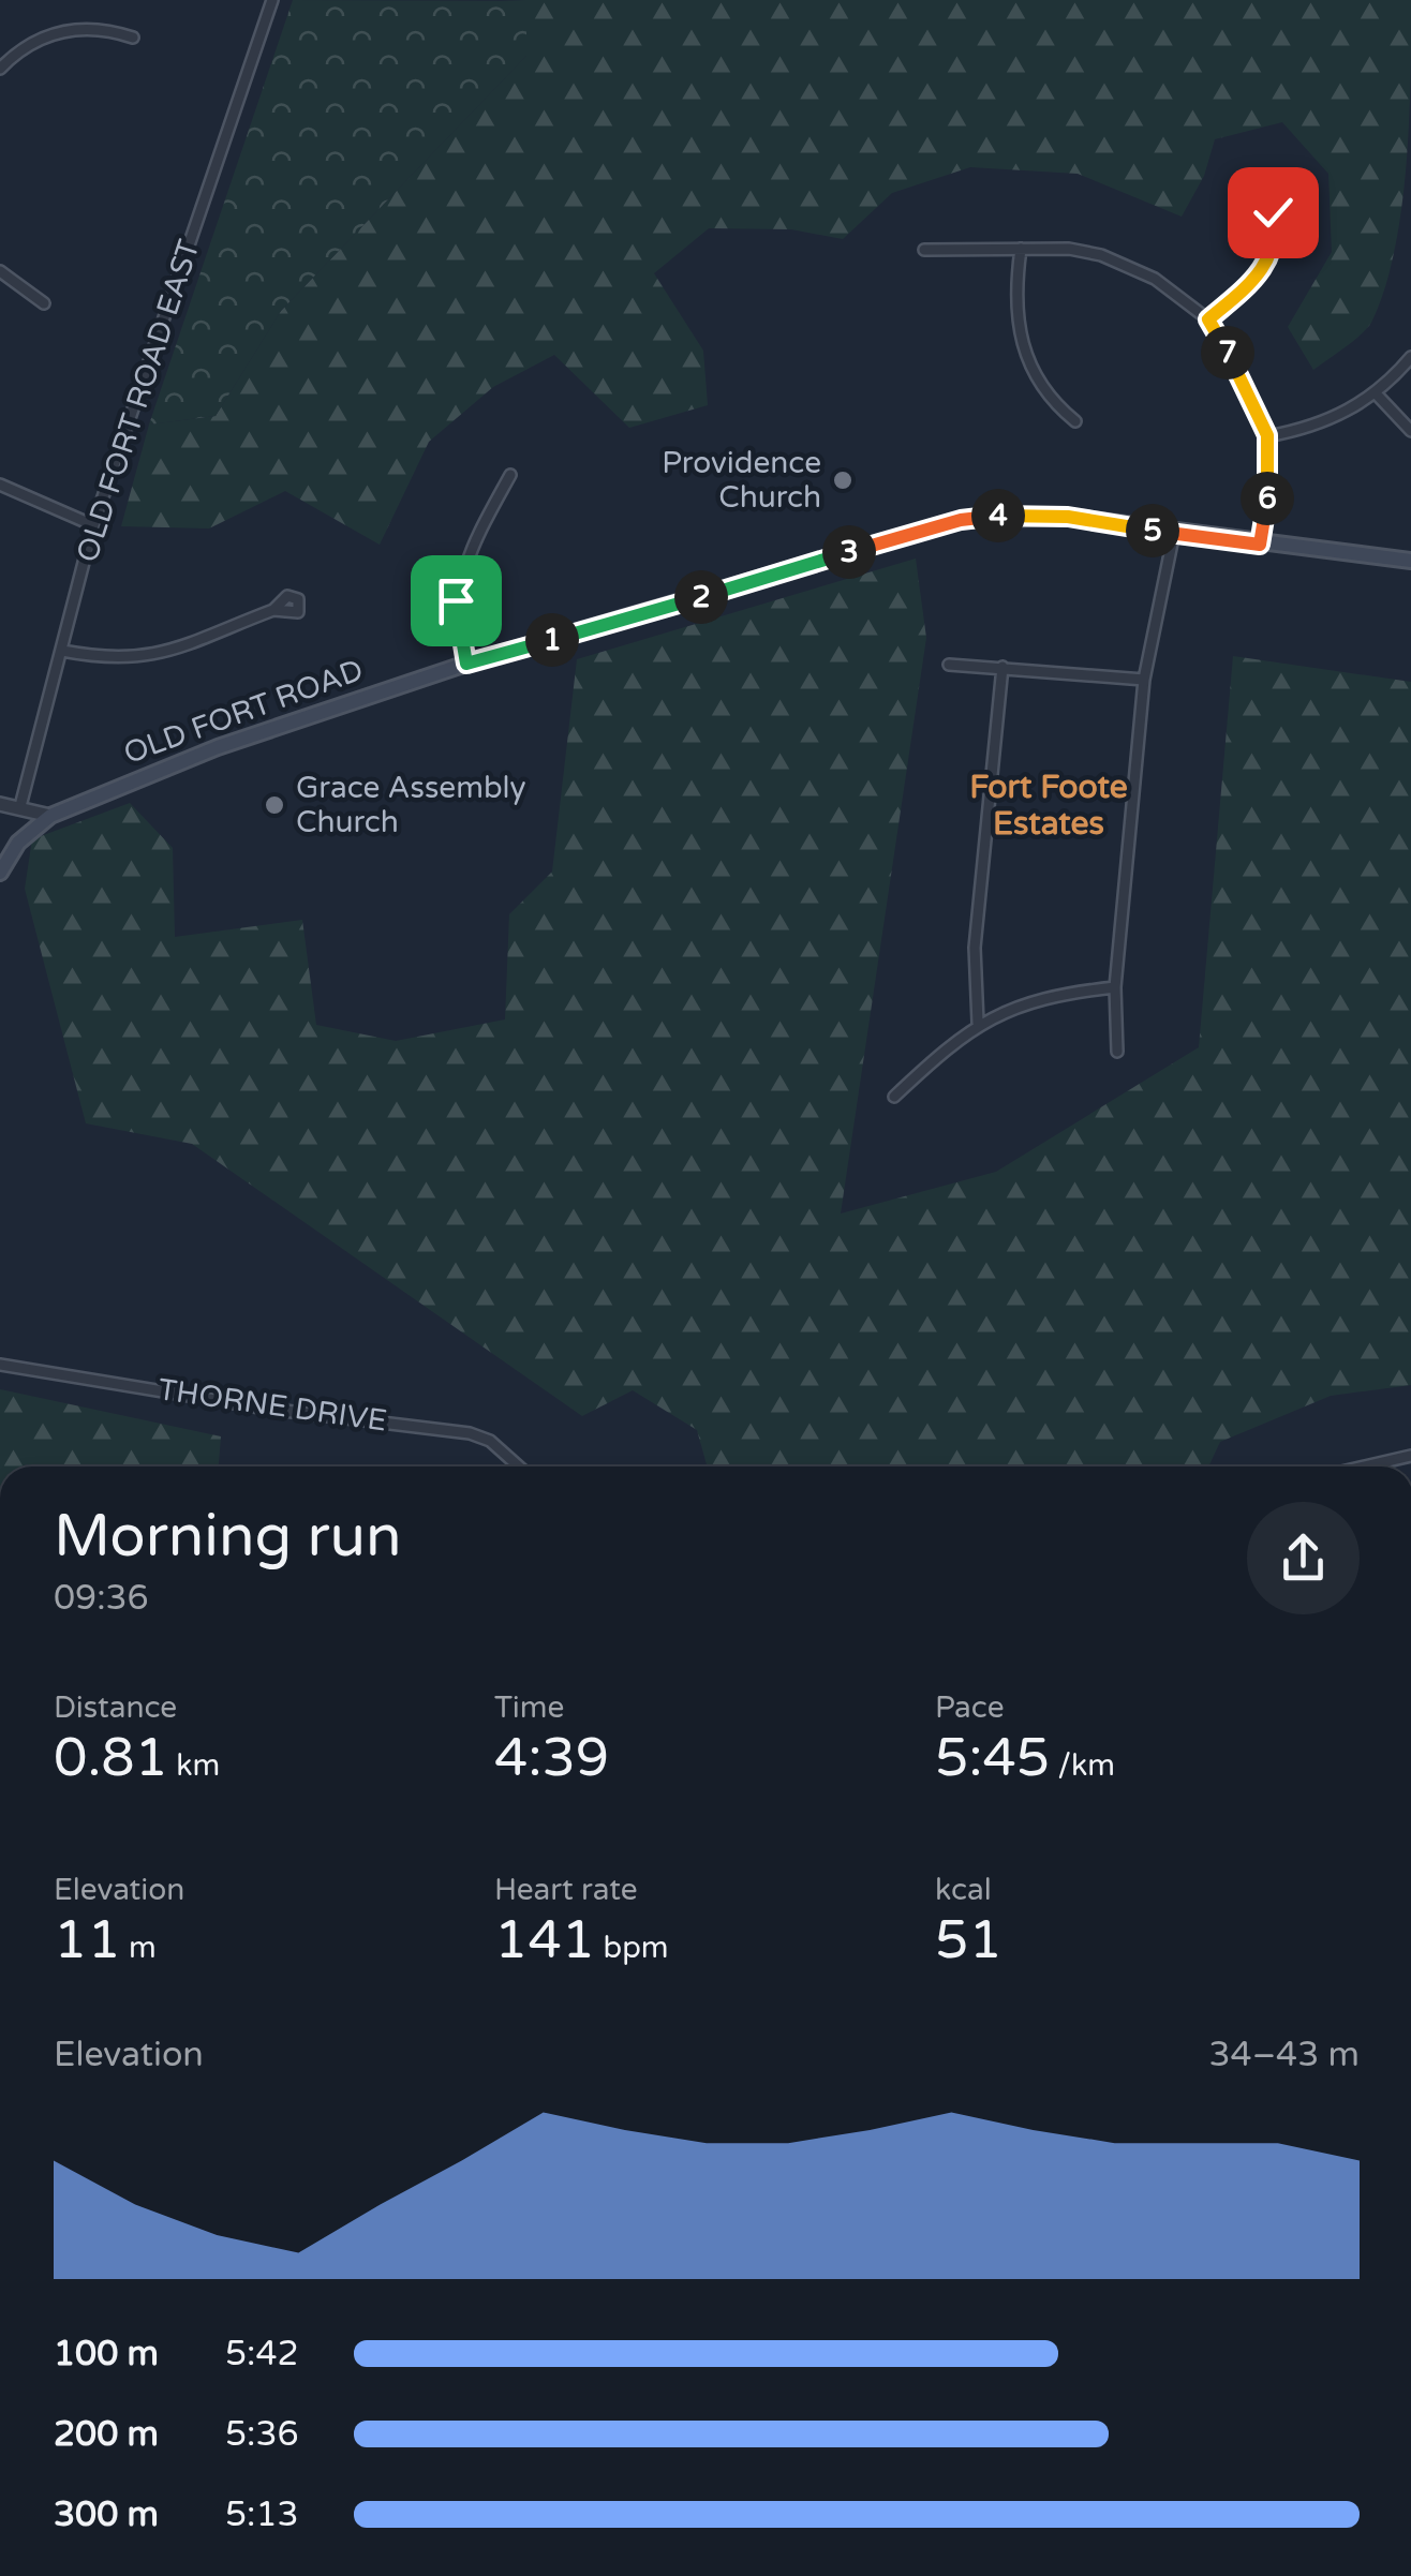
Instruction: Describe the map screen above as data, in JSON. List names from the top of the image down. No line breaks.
{"streets":{"main road":["OLD FORT ROAD"],"street":["OLD FORT ROAD EAST","THORNE DRIVE"]},"districts":["Fort Foote Estates"],"places":["Providence Church","Grace Assembly Church"],"page":{"pins":["7","6","4","5","3","2","1"],"heading":["Morning run","09:36"],"stats":[["Distance","0.81 km"],["Time","4:39"],["Pace","5:45 /km"],["Elevation","11 m"],["Heart rate","141 bpm"],["kcal","51"]],"chart":["Elevation","34–43 m"],"list":[{"name":"100 m","note":"5:42"},{"name":"200 m","note":"5:36"},{"name":"300 m","note":"5:13"}]}}
